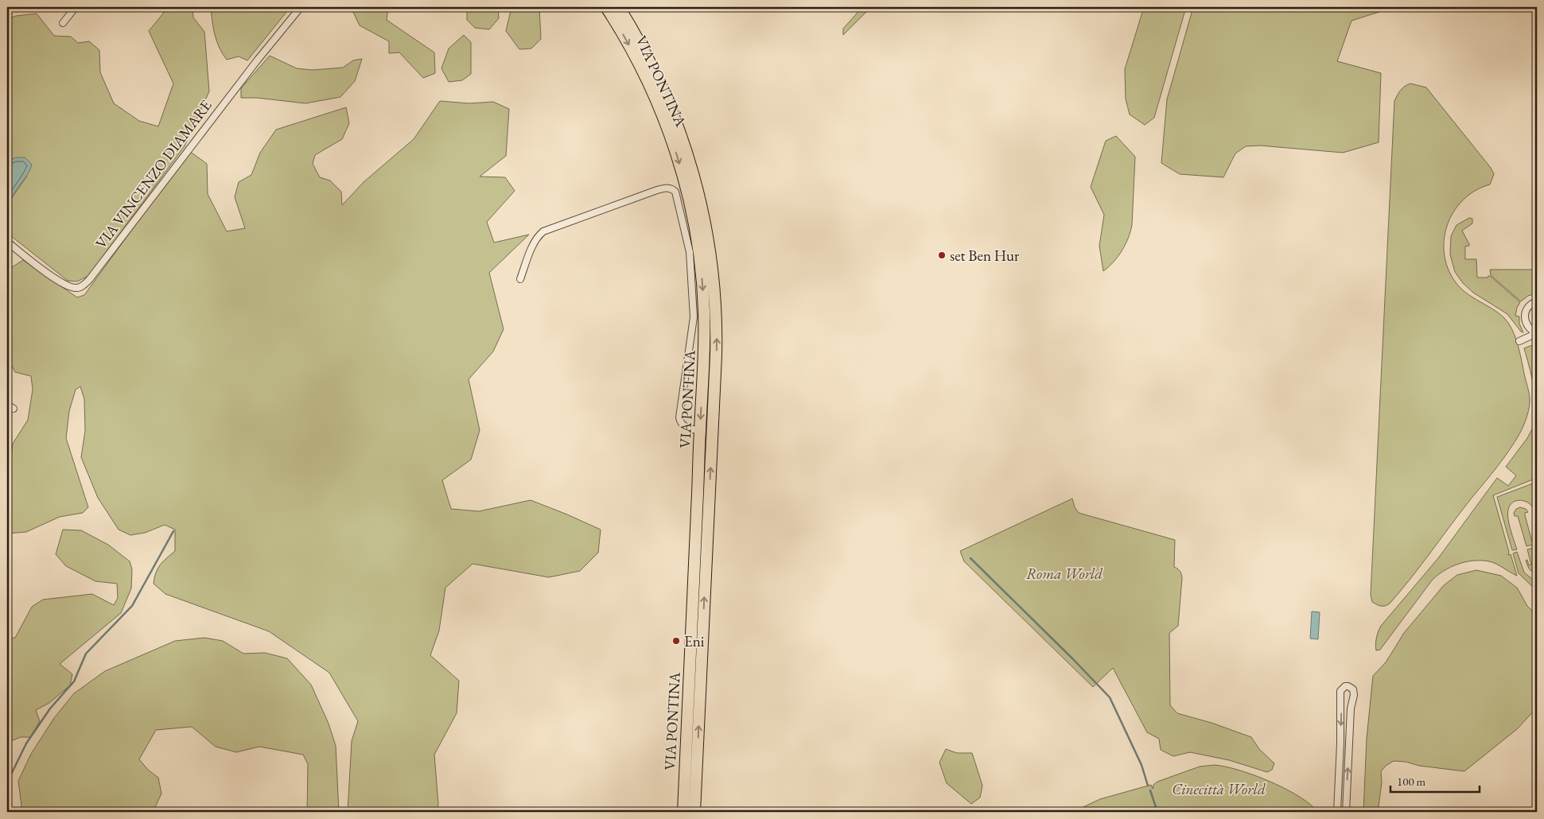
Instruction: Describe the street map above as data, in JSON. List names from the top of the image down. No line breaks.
{"streets":{"highway":["VIA PONTINA"],"street":["VIA VINCENZO DIAMARE"]},"parks":["Roma World","Cinecittà World"],"places":["set Ben Hur","Eni"],"scale_bar":"100 m"}
